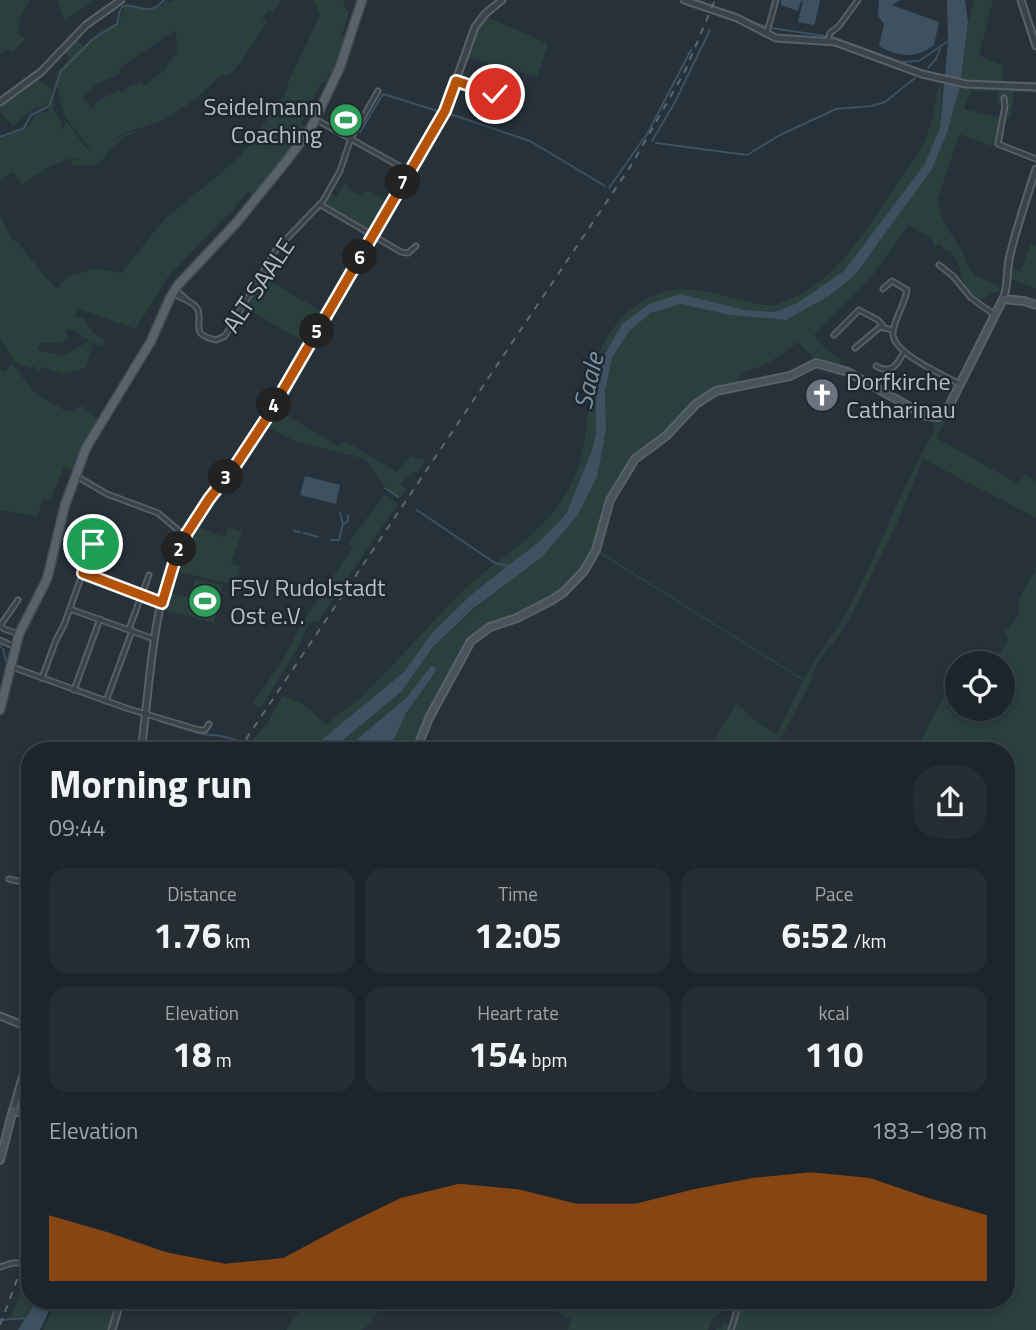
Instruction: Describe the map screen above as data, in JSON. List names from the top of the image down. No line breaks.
{"streets":{"street":["ALT SAALE"]},"water":["Saale"],"places":{"sports":["Seidelmann Coaching","FSV Rudolstadt Ost e.V."],"church":["Dorfkirche Catharinau"]},"page":{"pins":["7","6","5","4","3","2"],"heading":["Morning run","09:44"],"stats":[["Distance","1.76 km"],["Time","12:05"],["Pace","6:52 /km"],["Elevation","18 m"],["Heart rate","154 bpm"],["kcal","110"]],"chart":["Elevation","183–198 m"]}}
